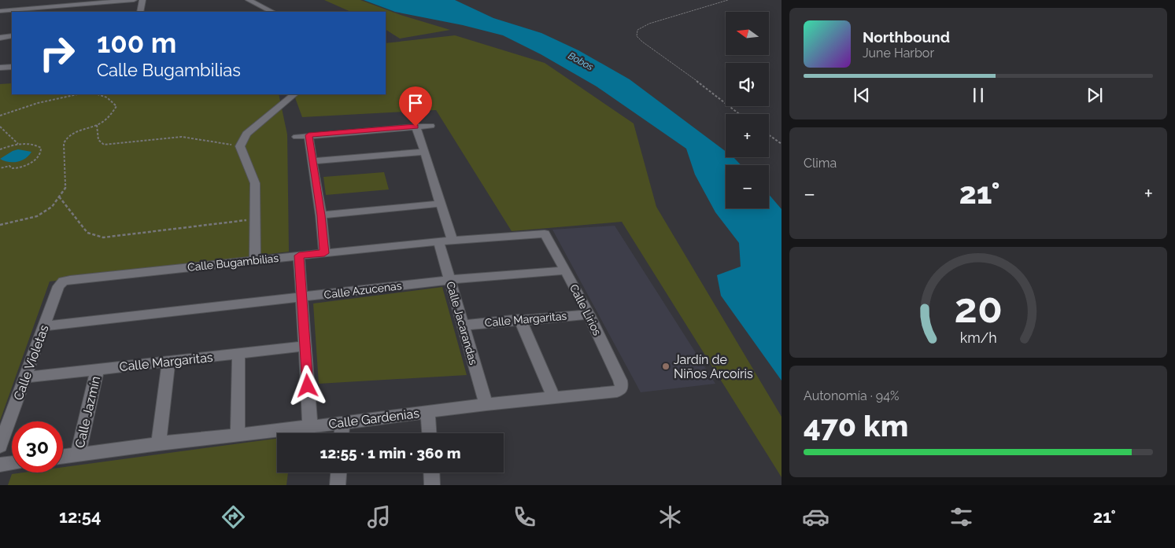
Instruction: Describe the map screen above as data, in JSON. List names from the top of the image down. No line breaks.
{"streets":{"street":["Calle Bugambilias","Calle Azucenas","Calle Lirios","Calle Margaritas","Calle Jacarandas","Calle Violetas","Calle Jazmín","Calle Gardenias"]},"crossings":[["Calle Bugambilias","Calle Lirios"],["Calle Bugambilias","Calle Jacarandas"],["Calle Bugambilias","Calle Violetas"],["Calle Azucenas","Calle Lirios"],["Calle Azucenas","Calle Jacarandas"],["Calle Azucenas","Calle Violetas"],["Calle Lirios","Calle Margaritas"],["Calle Lirios","Calle Gardenias"],["Calle Margaritas","Calle Jacarandas"],["Calle Margaritas","Calle Violetas"],["Calle Margaritas","Calle Jazmín"],["Calle Jacarandas","Calle Gardenias"],["Calle Jazmín","Calle Gardenias"]],"water":["Bobos"],"places":["Jardín de Niños Arcoíris"],"north":"left","page":{"map_buttons":["+","−"],"turn":["100 m","Calle Bugambilias"],"song":["Northbound","June Harbor"],"tile":["Clima",["Autonomía · 94%","470 km"]],"heat":["−","21°","+"],"limit":"30","trip":"12:55 · 1 min · 360 m","tabs":["12:54","21°"],"gauge":["20","km/h"]}}
